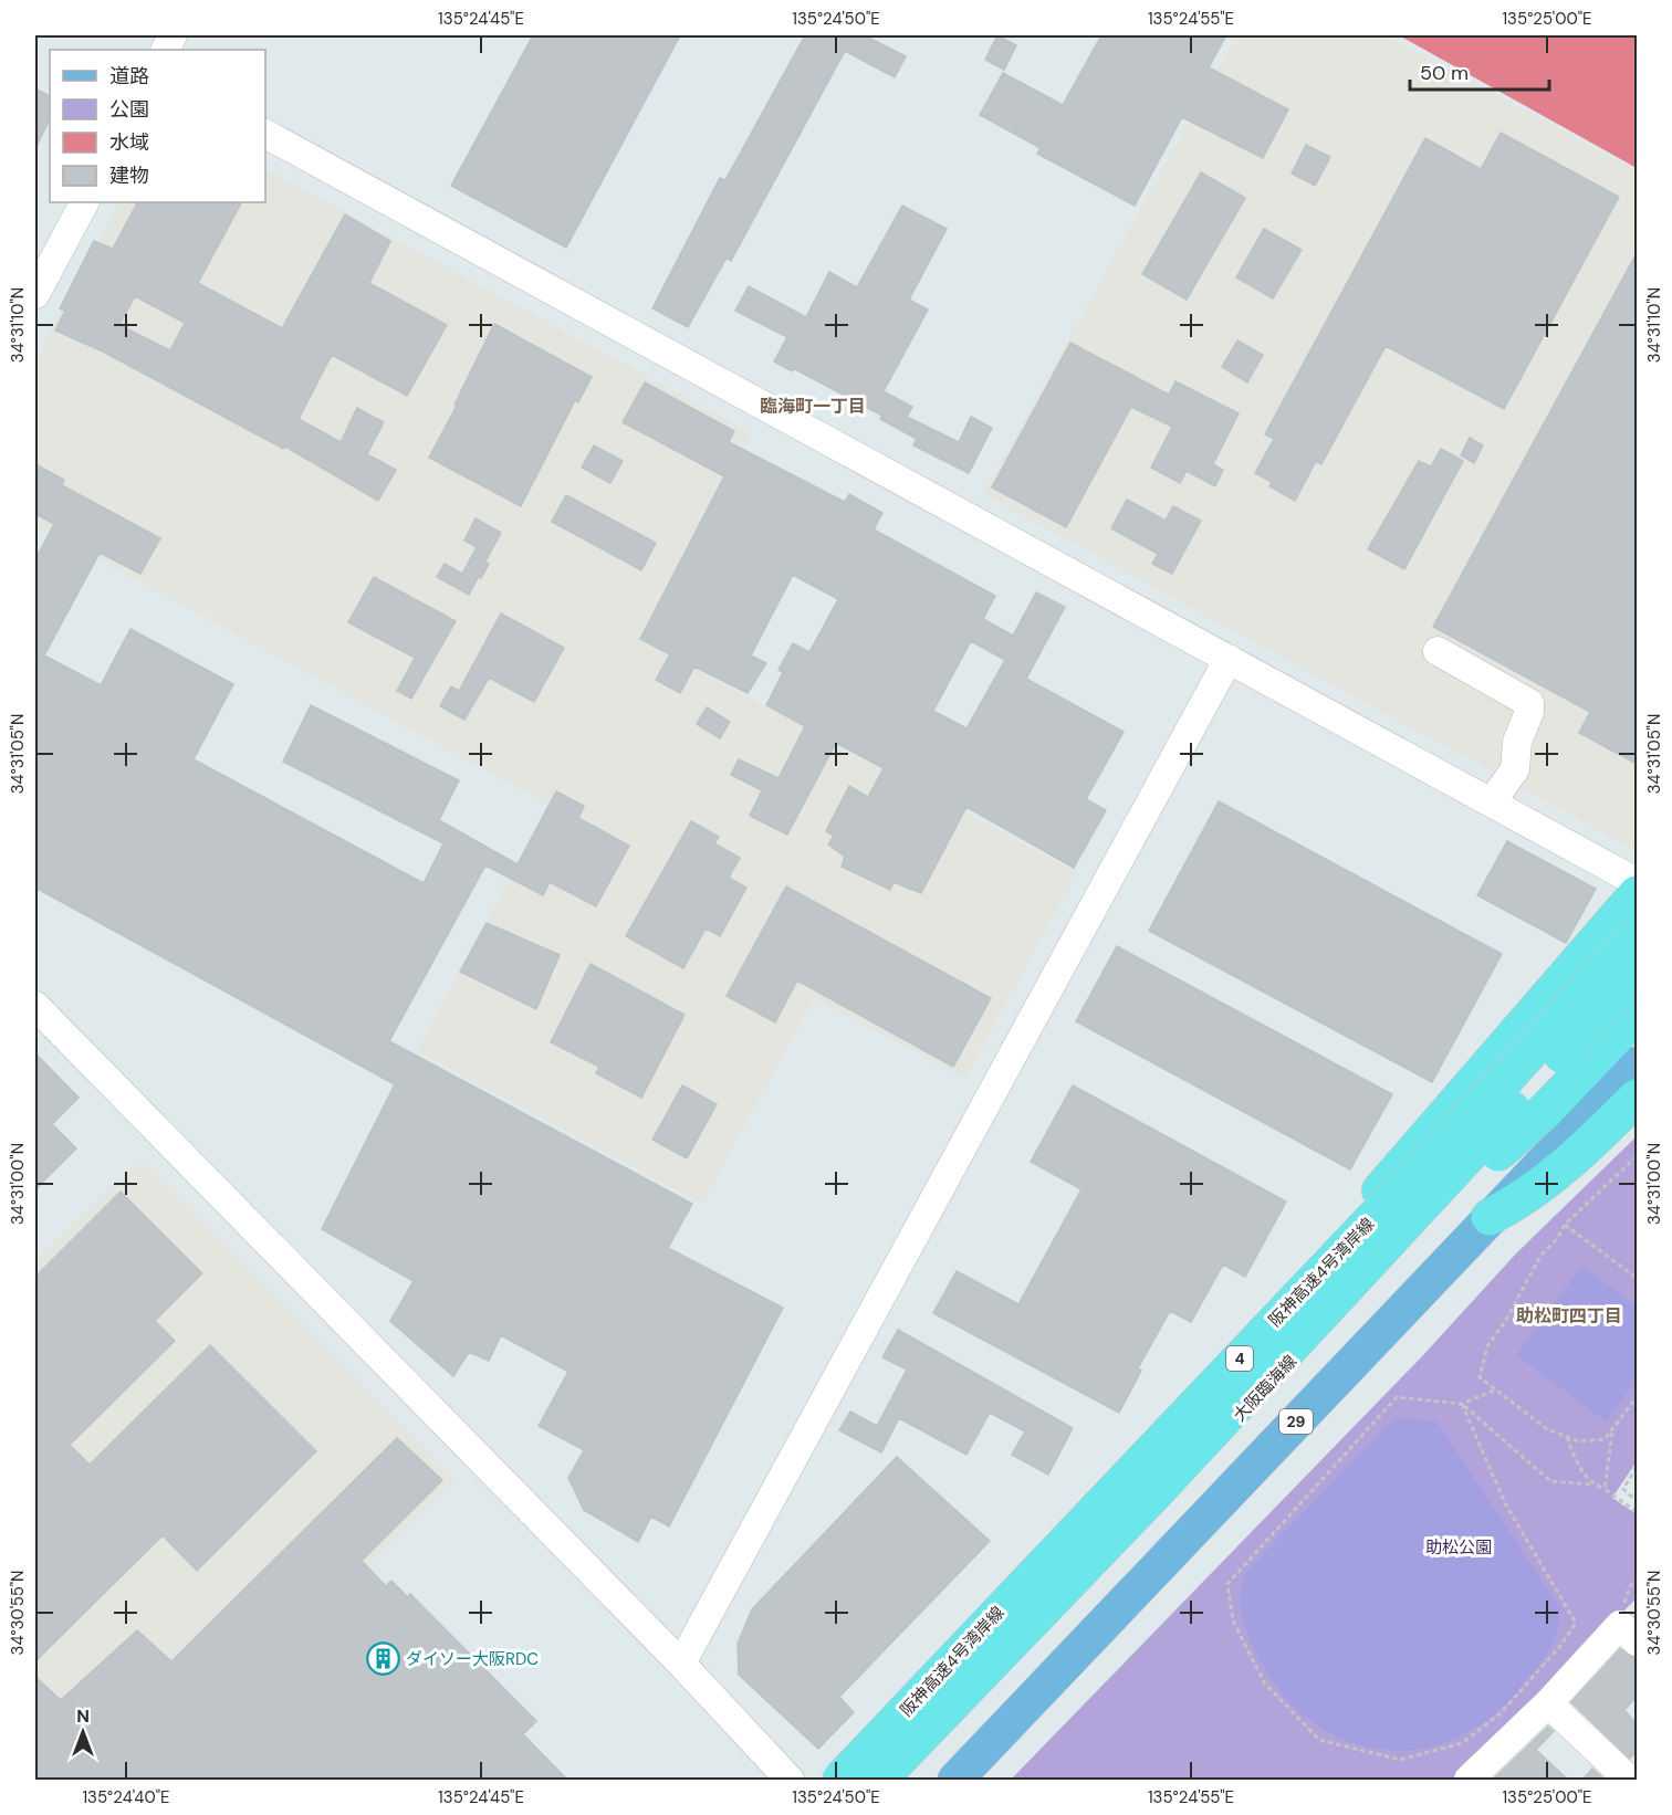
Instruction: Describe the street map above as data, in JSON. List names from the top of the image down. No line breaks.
{"streets":{"highway":["阪神高速4号湾岸線","4"],"main road":["大阪臨海線","29"]},"districts":["臨海町一丁目","助松町四丁目"],"parks":["助松公園"],"places":{"building":["ダイソー大阪RDC"]},"legend":["道路","公園","水域","建物"],"scale_bar":"50 m","north":"top","coordinates":["135°24'45\"E","135°24'50\"E","135°24'55\"E","135°25'00\"E","34°31'10\"N","34°31'05\"N","34°31'00\"N","34°30'55\"N","135°24'40\"E"]}
